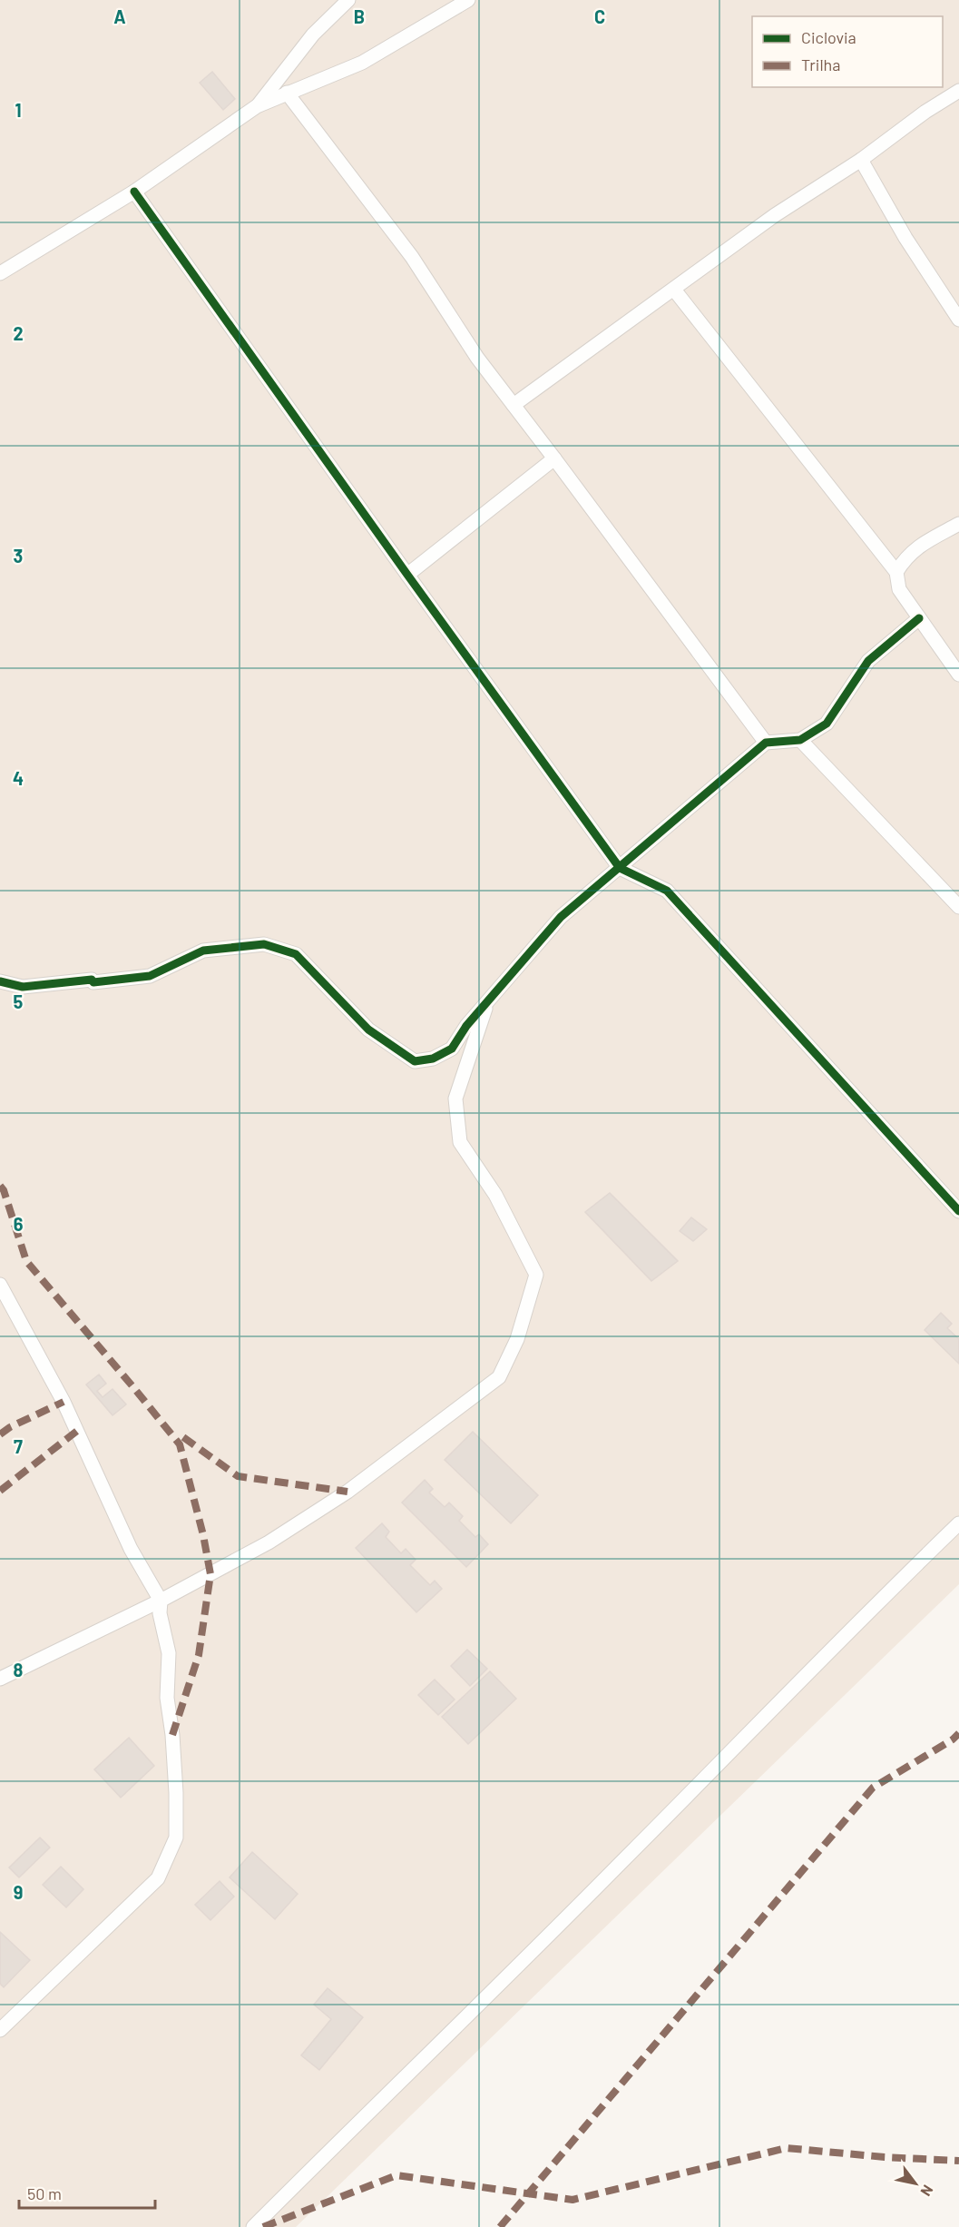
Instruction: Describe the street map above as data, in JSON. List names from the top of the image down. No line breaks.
{"legend":["Ciclovia","Trilha"],"scale_bar":"50 m","north":"bottom right","grid":{"columns":["A","B","C"],"rows":["1","2","3","4","5","6","7","8","9"]}}
